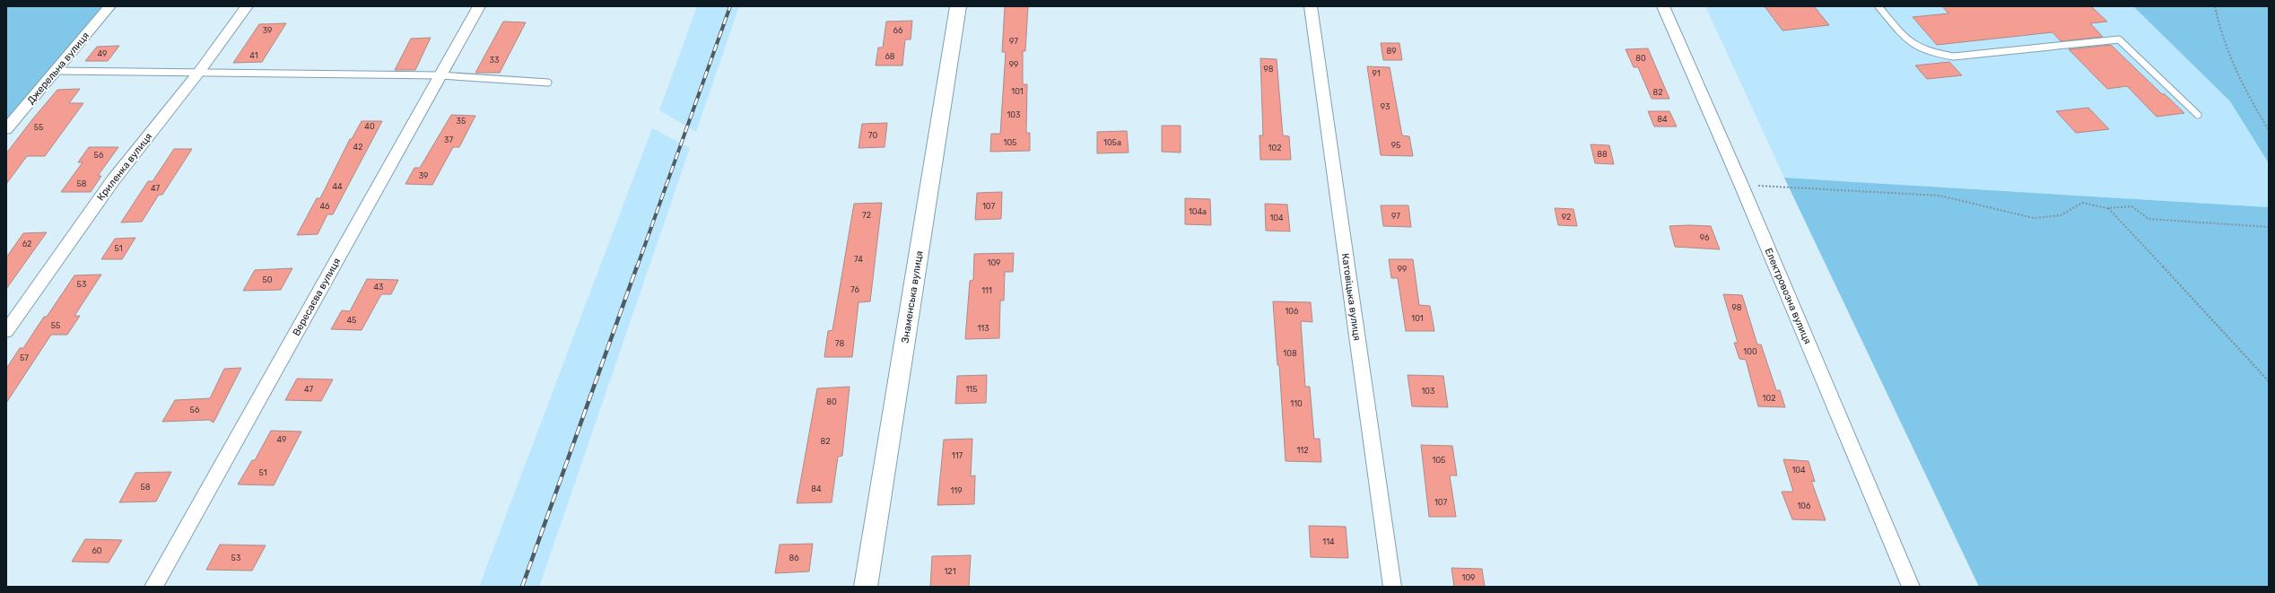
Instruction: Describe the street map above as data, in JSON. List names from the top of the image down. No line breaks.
{"streets":{"main road":["Знаменська вулиця"],"street":["Джерельна вулиця","Криленка вулиця","Електровозна вулиця","Вересаєва вулиця","Катовіцька вулиця"]},"house_numbers":["39","66","97","89","49","41","68","80","33","99","98","91","101","82","93","103","84","35","40","55","70","37","105","105а","95","42","102","88","56","39","58","44","47","46","107","104а","72","97","92","104","96","62","51","74","109","99","50","53","43","76","111","98","106","101","45","55","113","78","100","108","57","47","115","103","102","80","110","56","49","82","112","117","105","104","51","58","84","119","107","106","114","60","53","86","121","109"]}
